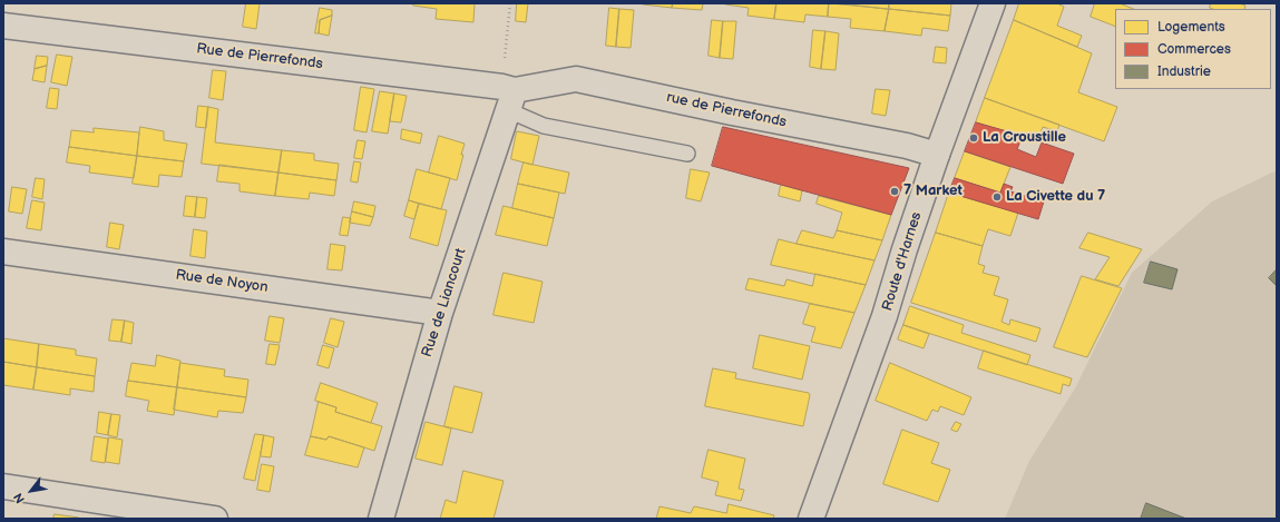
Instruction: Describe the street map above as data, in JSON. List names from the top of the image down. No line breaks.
{"streets":{"street":["Rue de Pierrefonds","rue de Pierrefonds","Route d'Harnes","Rue de Noyon","Rue de Liancourt"]},"crossings":[["Rue de Pierrefonds","rue de Pierrefonds"],["Rue de Pierrefonds","Rue de Liancourt"],["rue de Pierrefonds","Route d'Harnes"],["rue de Pierrefonds","Rue de Liancourt"],["Rue de Noyon","Rue de Liancourt"]],"places":["La Croustille","7 Market","La Civette du 7"],"legend":["Logements","Commerces","Industrie"],"north":"bottom left"}
